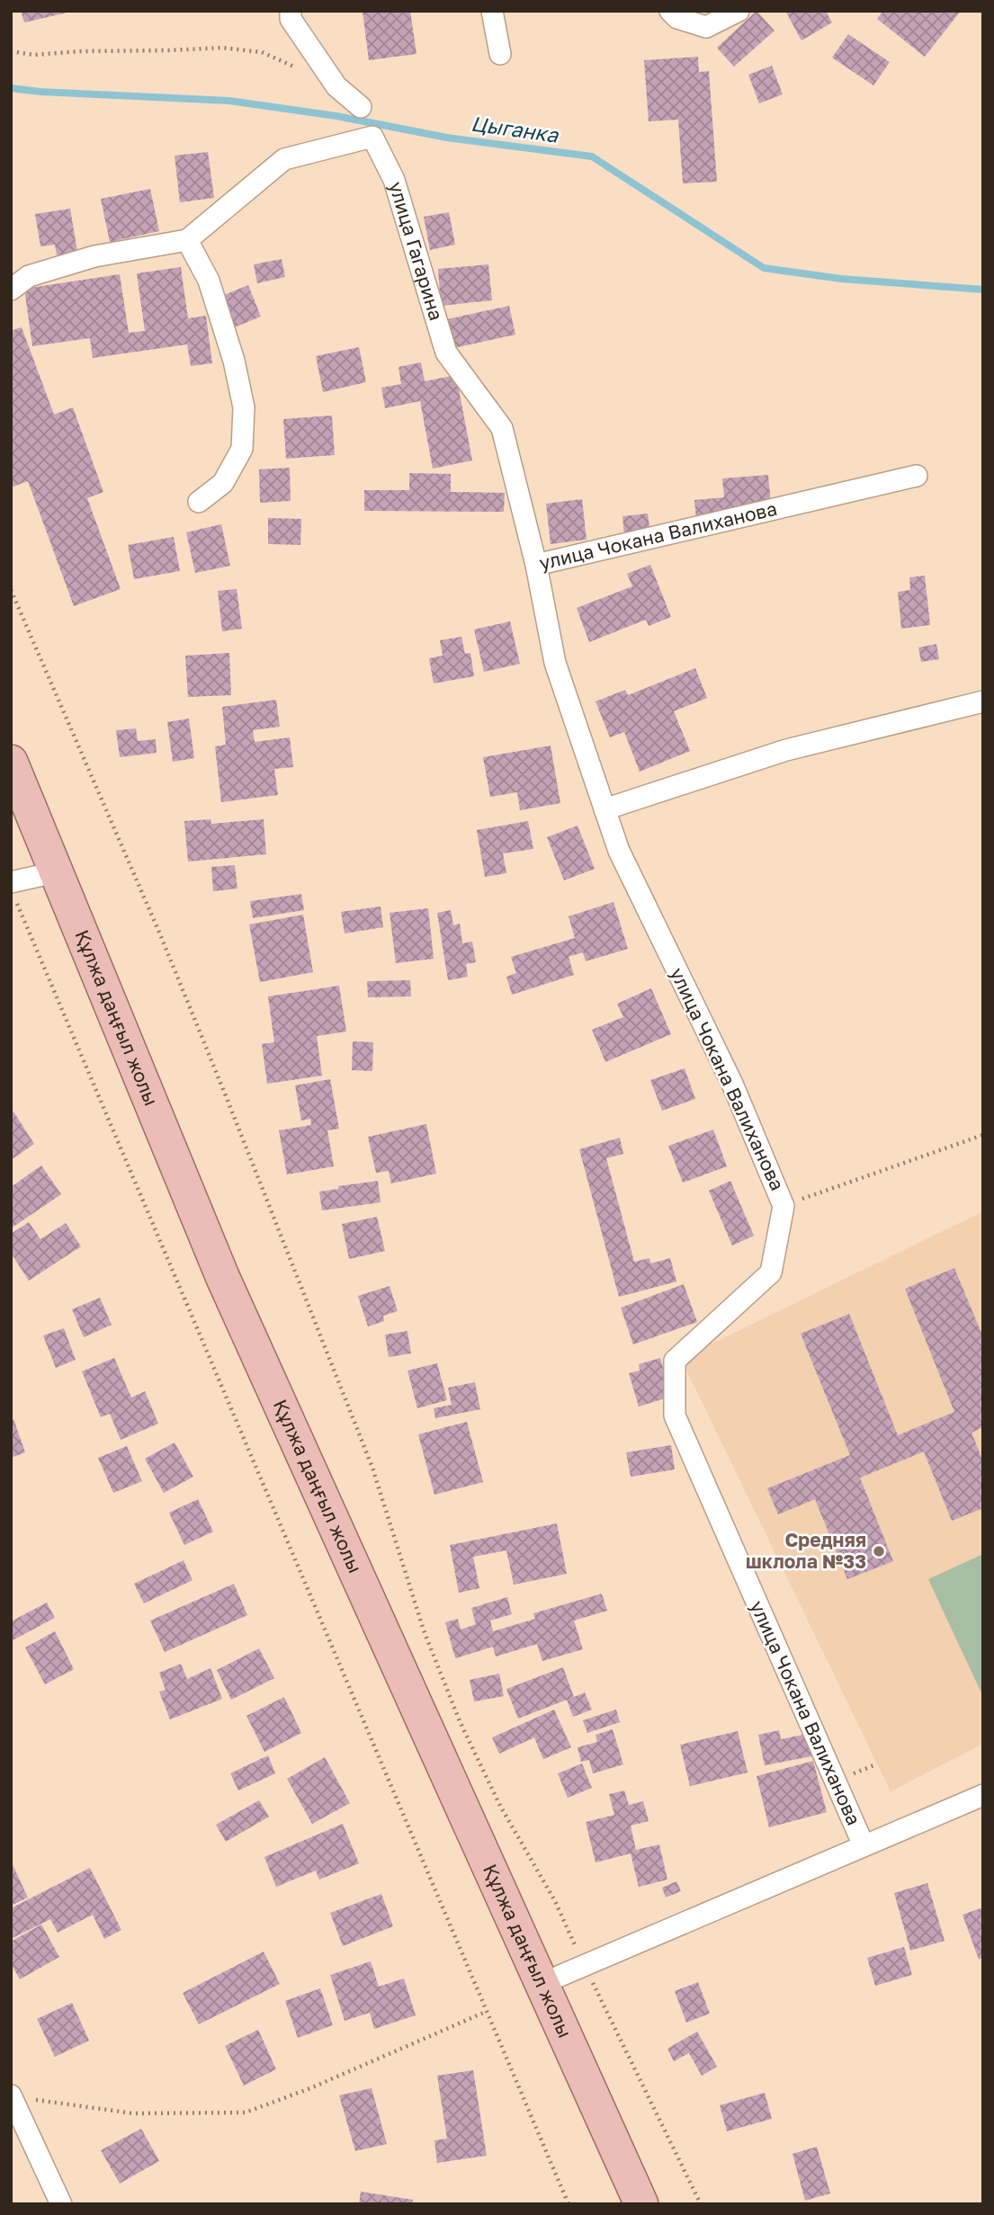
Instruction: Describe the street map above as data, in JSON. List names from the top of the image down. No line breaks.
{"streets":{"main road":["Құлжа даңғыл жолы"],"street":["улица Гагарина","улица Чокана Валиханова"]},"crossings":[["улица Гагарина","улица Чокана Валиханова"],["улица Чокана Валиханова","Құлжа даңғыл жолы"]],"water":["Цыганка"],"places":["Средняя шклола №33"]}
